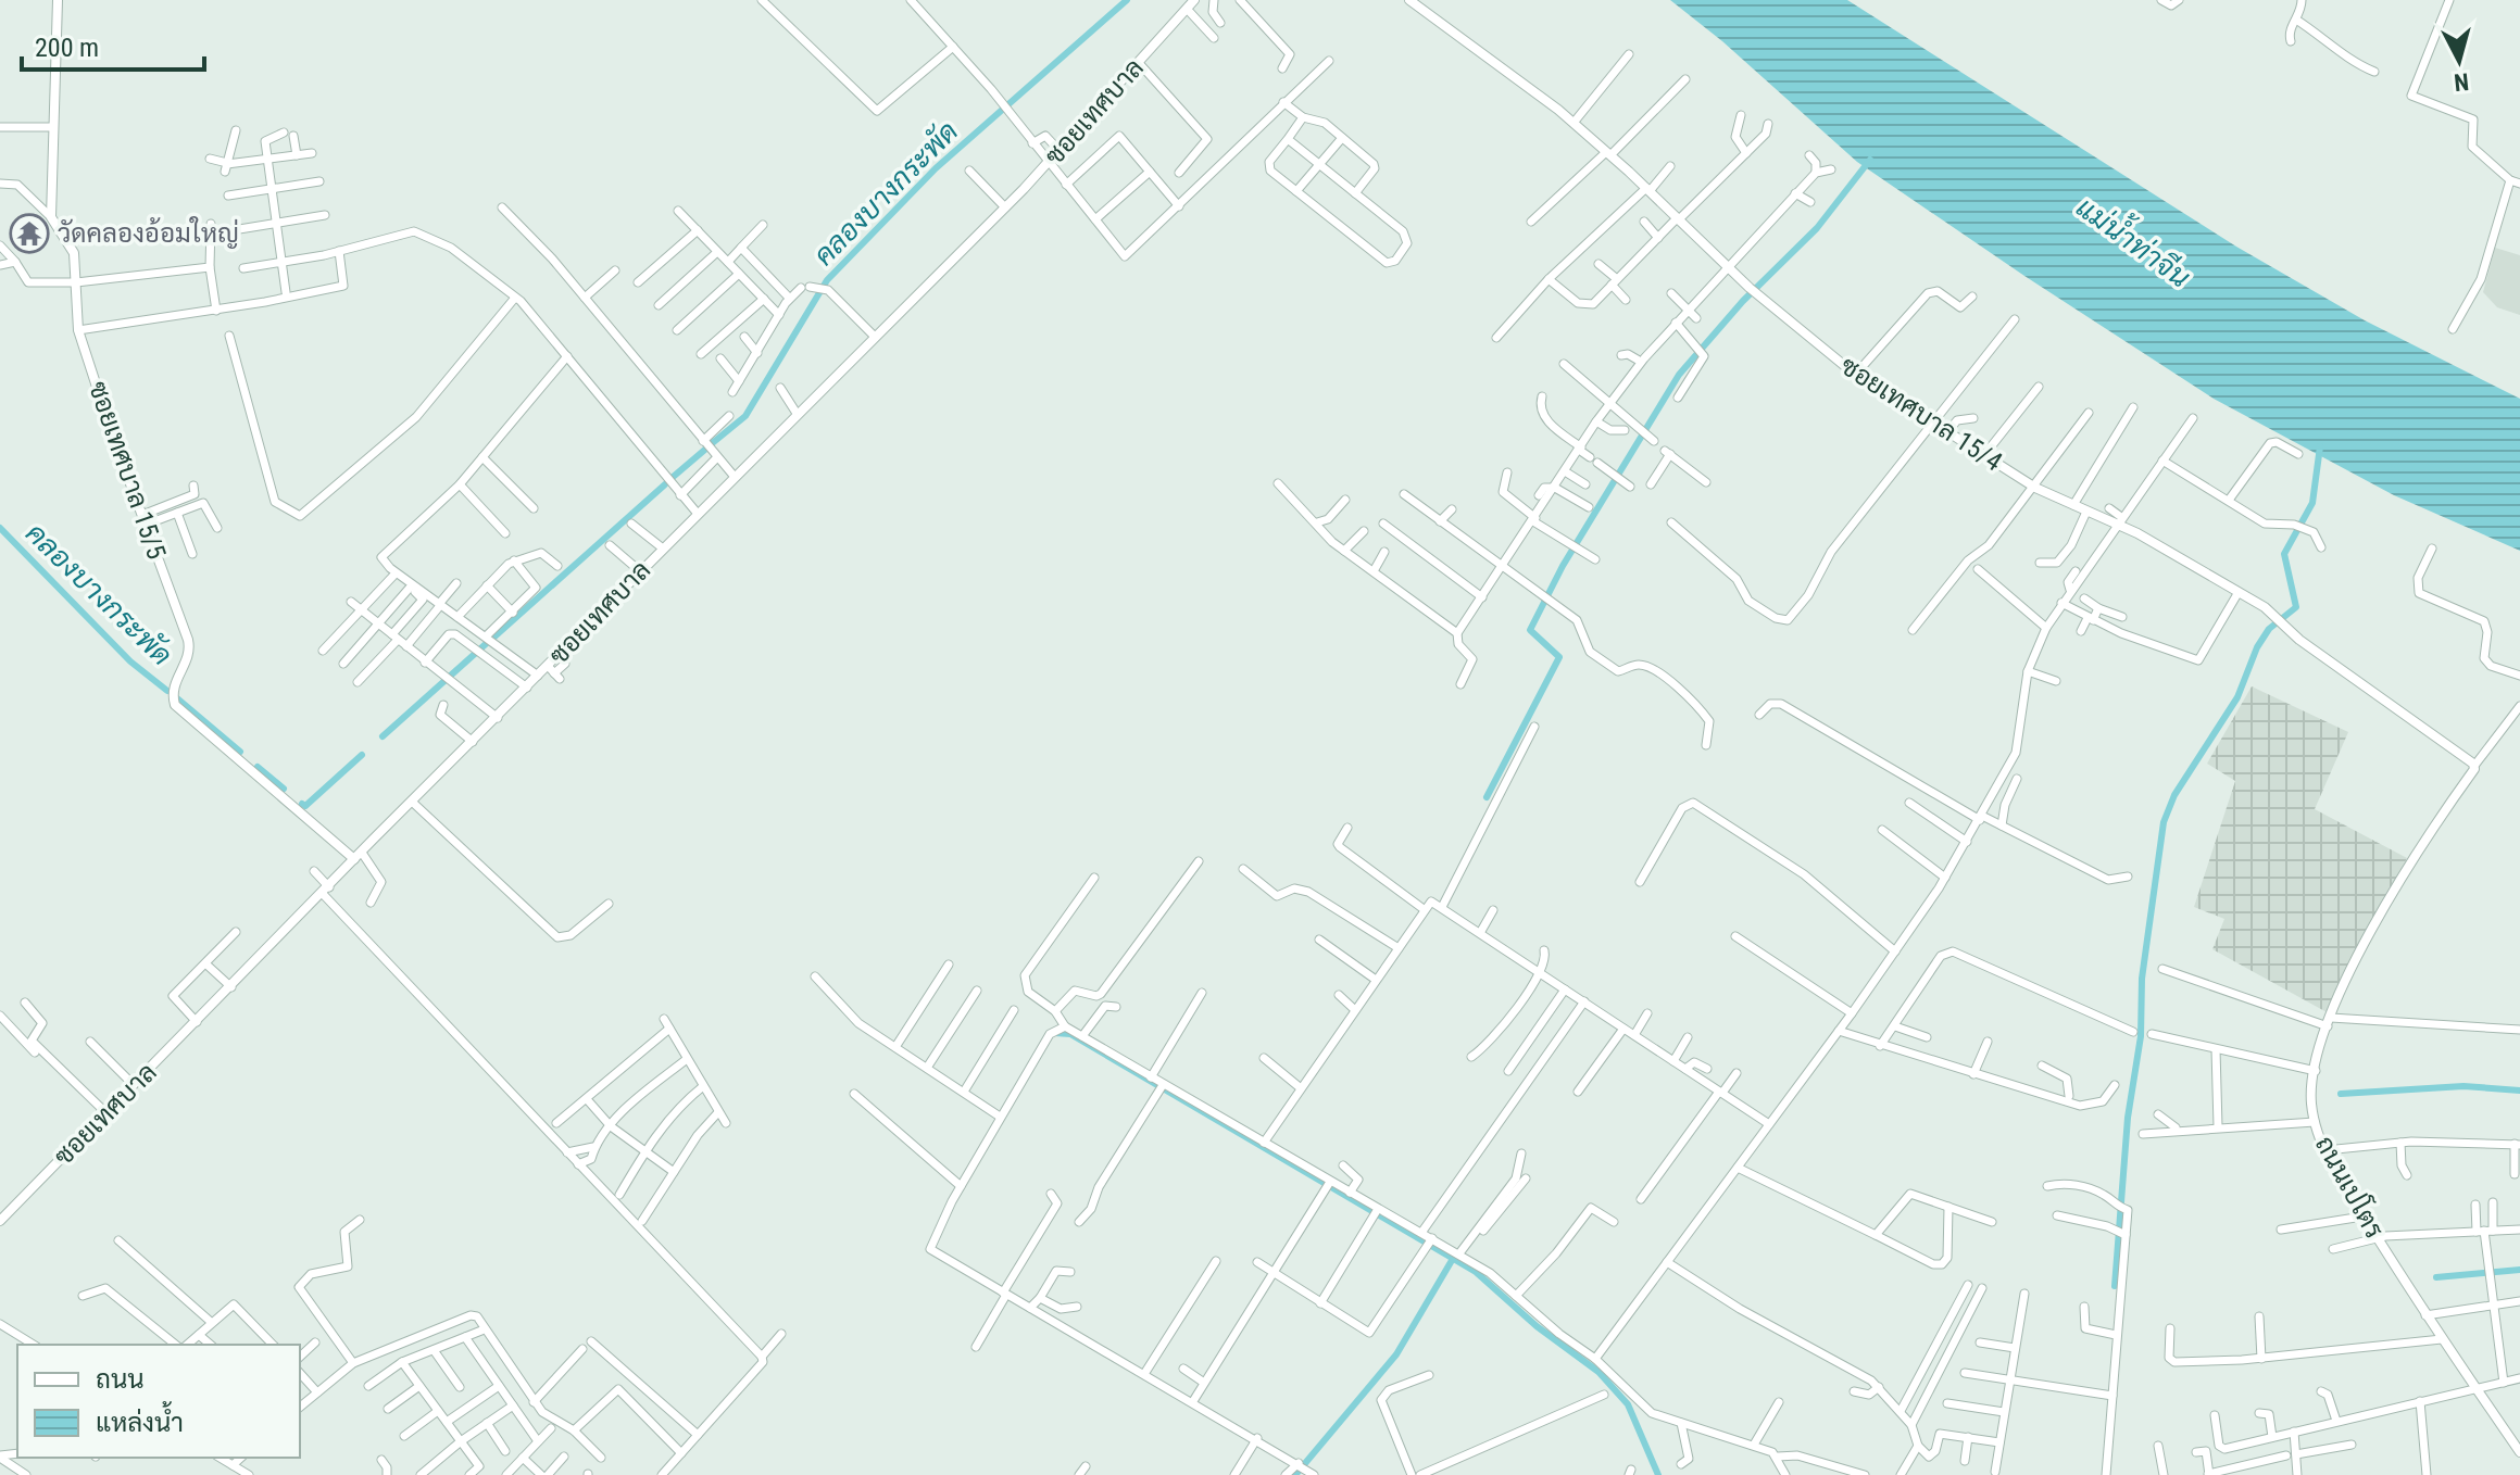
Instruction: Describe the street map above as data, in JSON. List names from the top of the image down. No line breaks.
{"streets":{"street":["ซอยเทศบาล","ซอยเทศบาล 15/4","ซอยเทศบาล 15/5","ถนนเปโตร"]},"crossings":[["ซอยเทศบาล","ซอยเทศบาล 15/5"],["ซอยเทศบาล 15/4","ถนนเปโตร"]],"water":["คลองบางกระพัด","แม่น้ำท่าจีน"],"places":{"temple":["วัดคลองอ้อมใหญ่"]},"legend":["ถนน","แหล่งน้ำ"],"scale_bar":"200 m","north":"bottom"}
